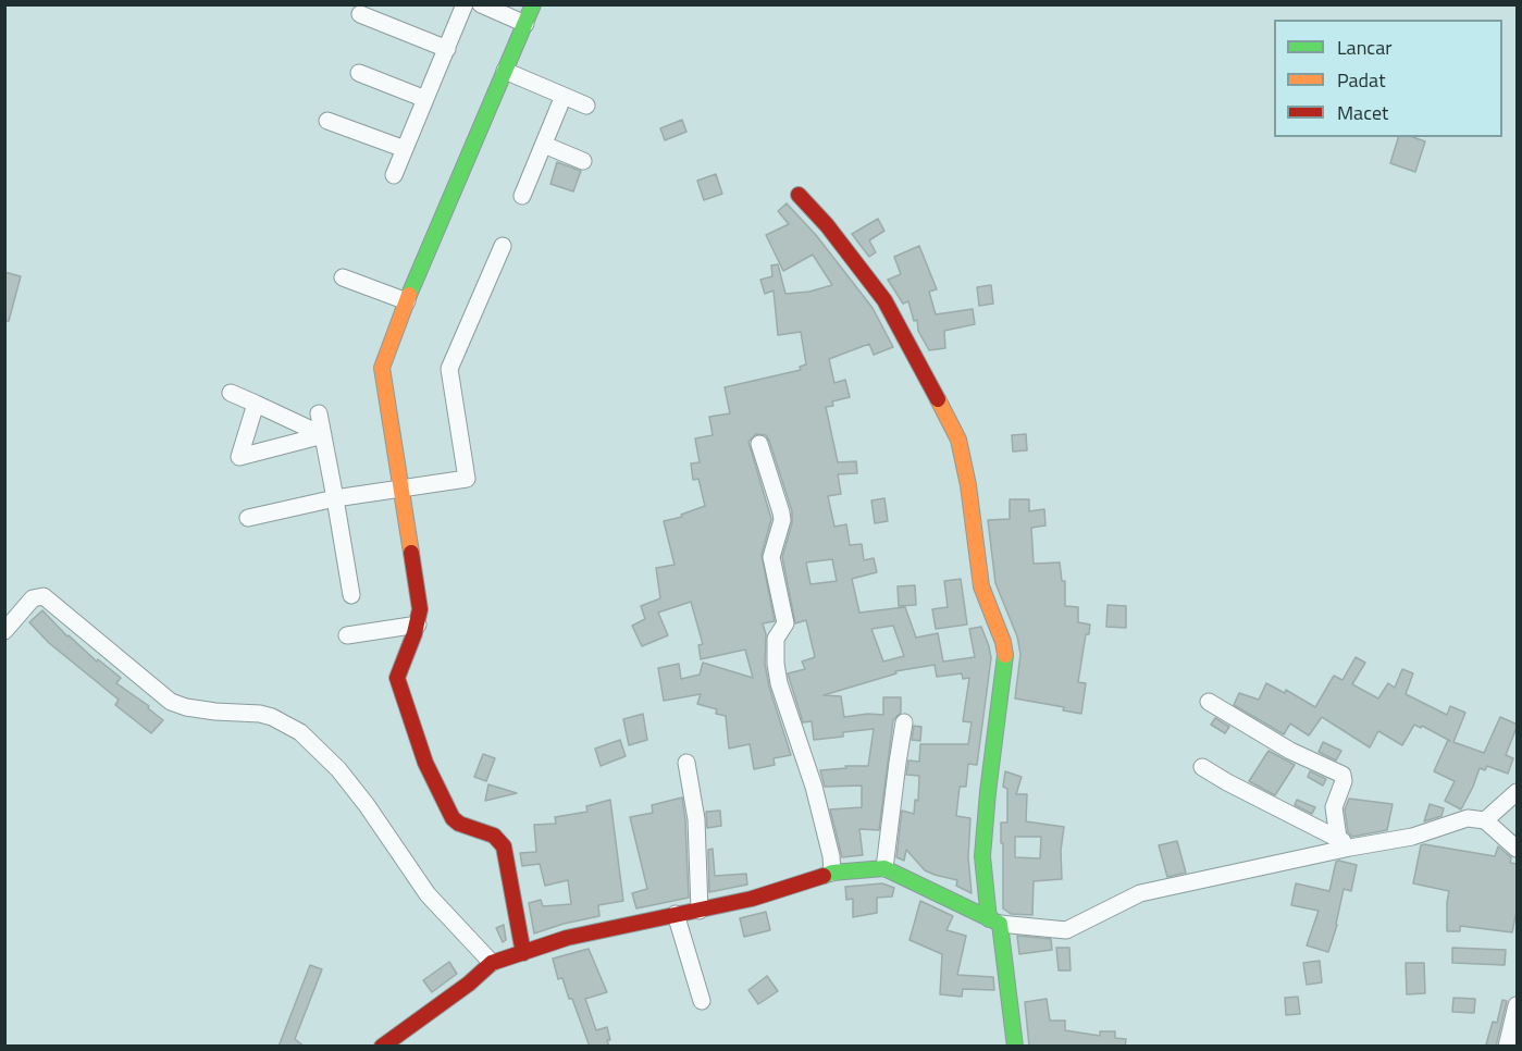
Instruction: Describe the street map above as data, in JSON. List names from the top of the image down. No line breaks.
{"legend":["Lancar","Padat","Macet"]}
